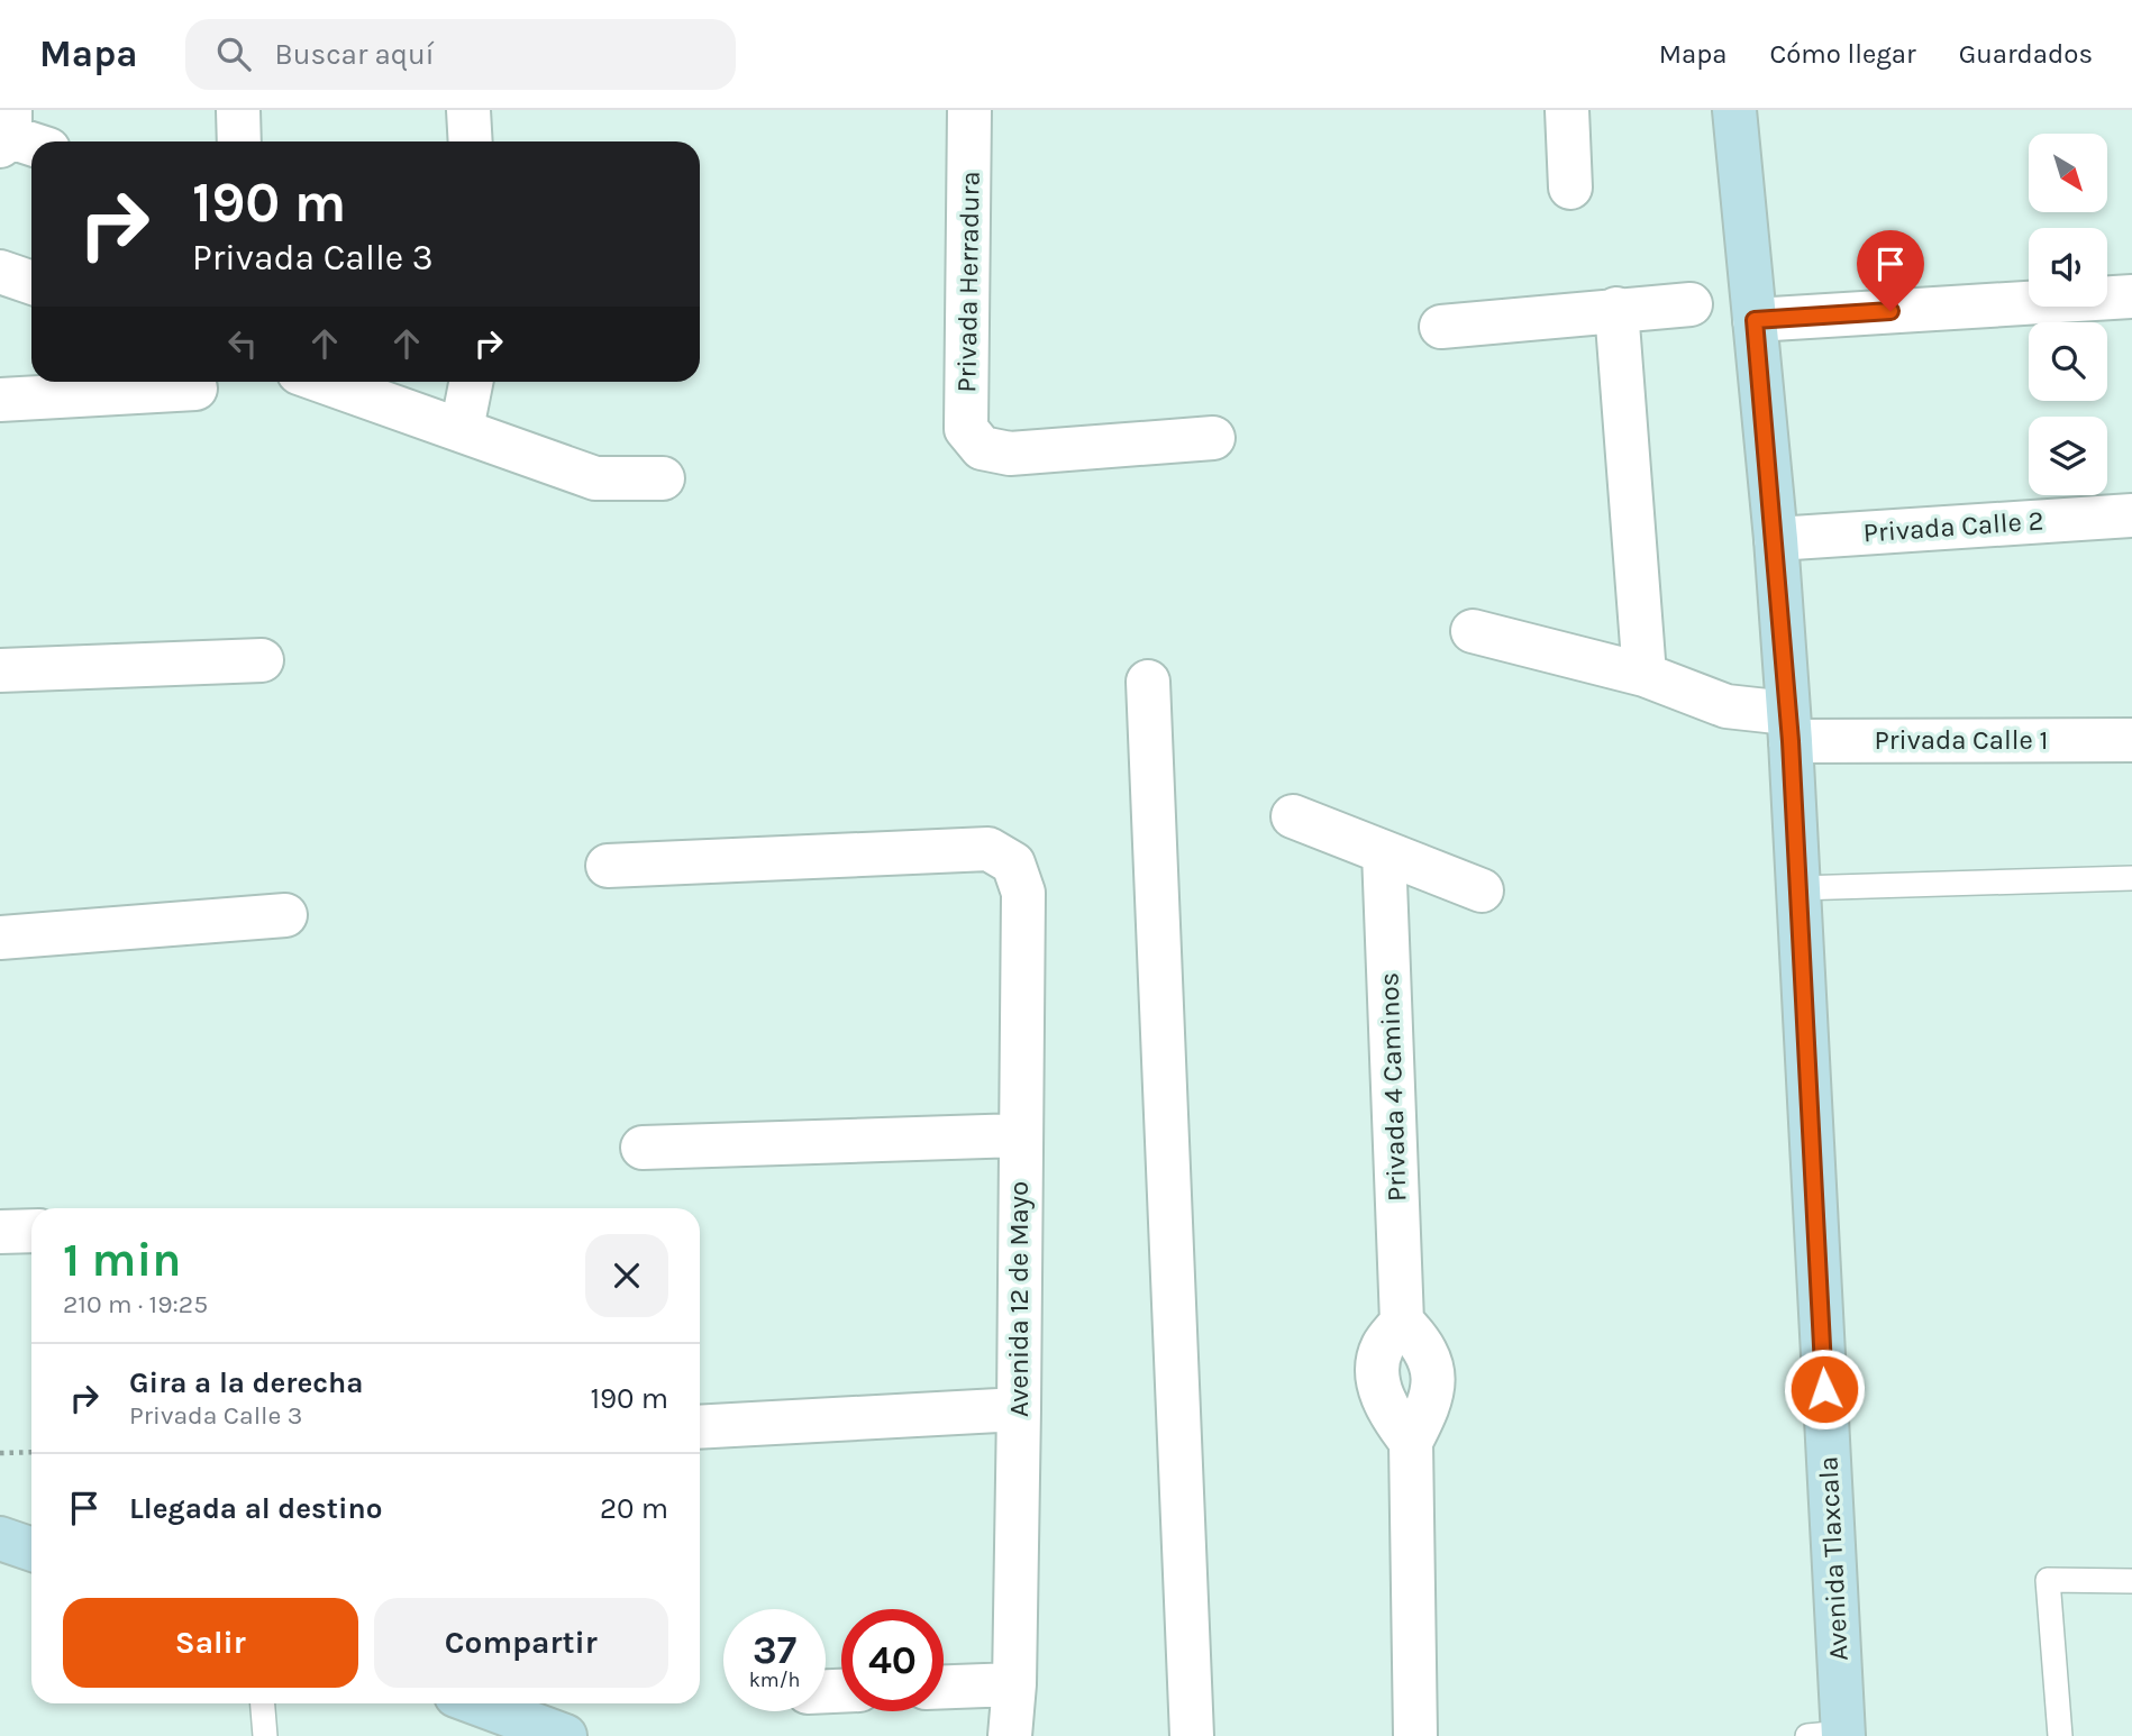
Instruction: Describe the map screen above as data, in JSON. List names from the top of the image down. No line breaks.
{"streets":{"street":["Privada Herradura","Privada Calle 2","Privada Calle 1","Privada 4 Caminos","Avenida 12 de Mayo","Avenida Tlaxcala"]},"crossings":[["Privada Calle 2","Avenida Tlaxcala"],["Privada Calle 1","Avenida Tlaxcala"]],"north":"bottom right","page":{"header":"Mapa","search":"Buscar aquí","nav":["Mapa","Cómo llegar","Guardados"],"turn":["190 m","Privada Calle 3"],"heading":["1 min","210 m · 19:25"],"list":[{"name":"Gira a la derecha","note":"Privada Calle 3","value":"190 m"},{"name":"Llegada al destino","value":"20 m"}],"buttons":["Salir","Compartir"],"speed":"37 km/h","limit":"40"}}
